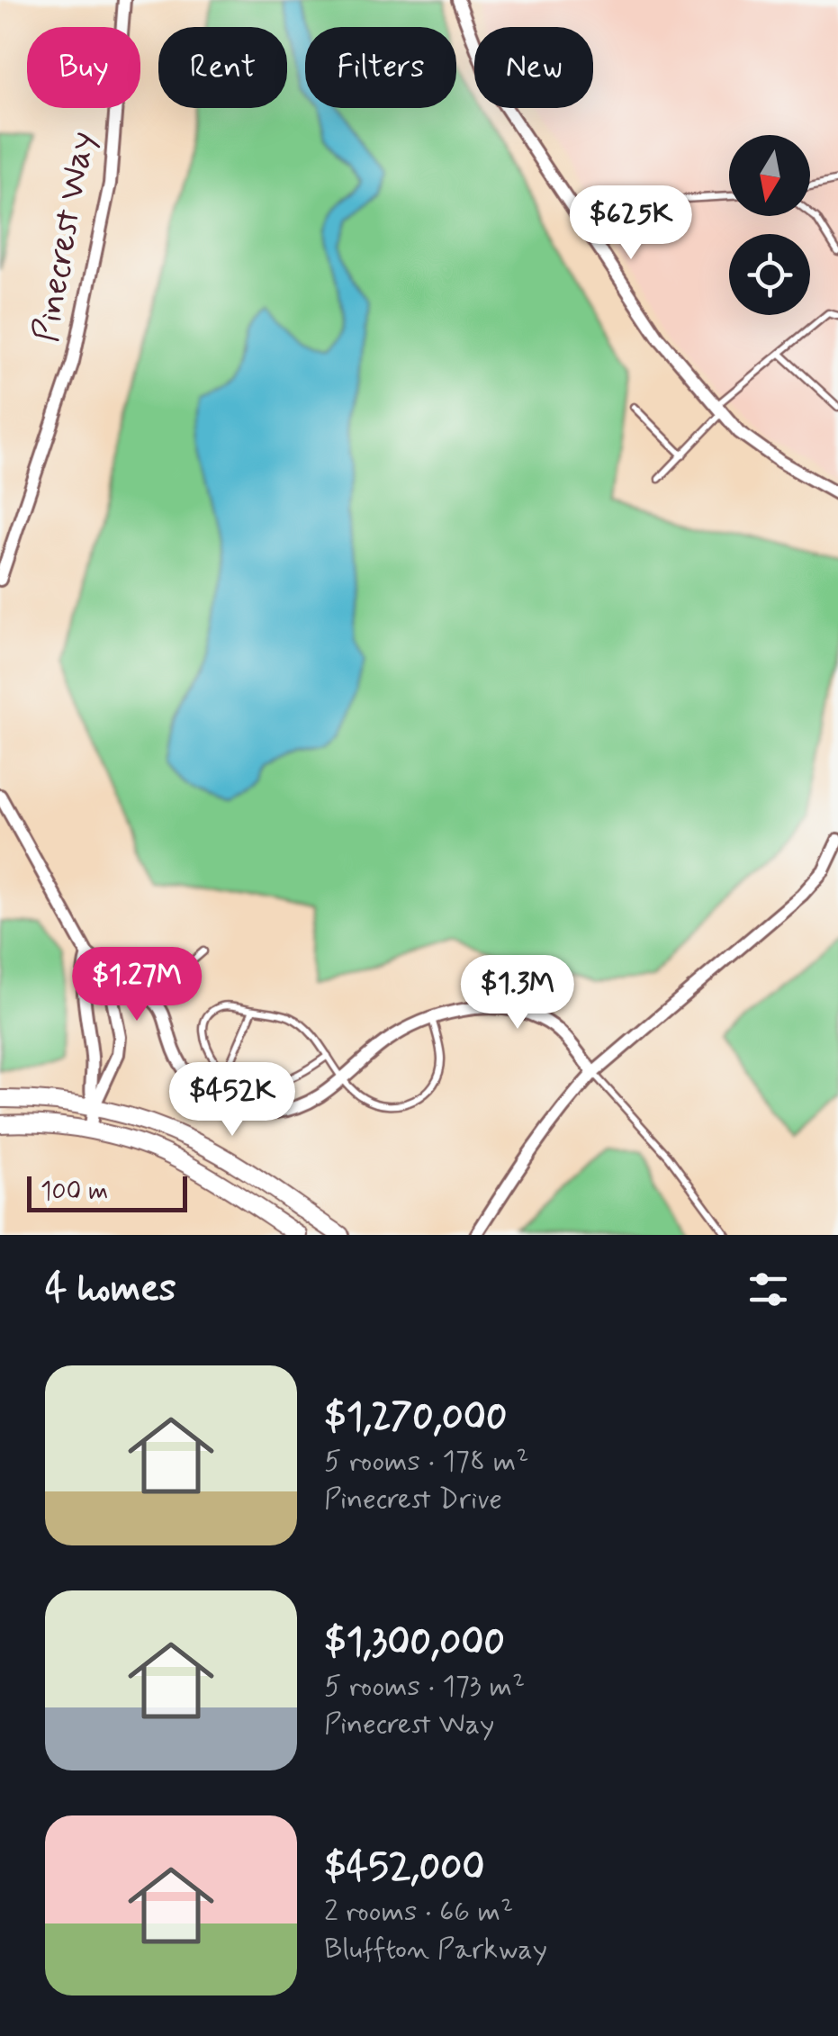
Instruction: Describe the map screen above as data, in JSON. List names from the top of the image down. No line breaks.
{"streets":{"street":["Pinecrest Way"]},"scale_bar":"100 m","north":"bottom","page":{"chip":["Buy","Rent","Filters","New"],"price":["$625K","$1.27M","$1.3M","$452K"],"scale":"100 m","heading":"4 homes","list":[{"name":"$1,270,000","note":"5 rooms · 178 m² · Pinecrest Drive"},{"name":"$1,300,000","note":"5 rooms · 173 m² · Pinecrest Way"},{"name":"$452,000","note":"2 rooms · 66 m² · Bluffton Parkway"}]}}
